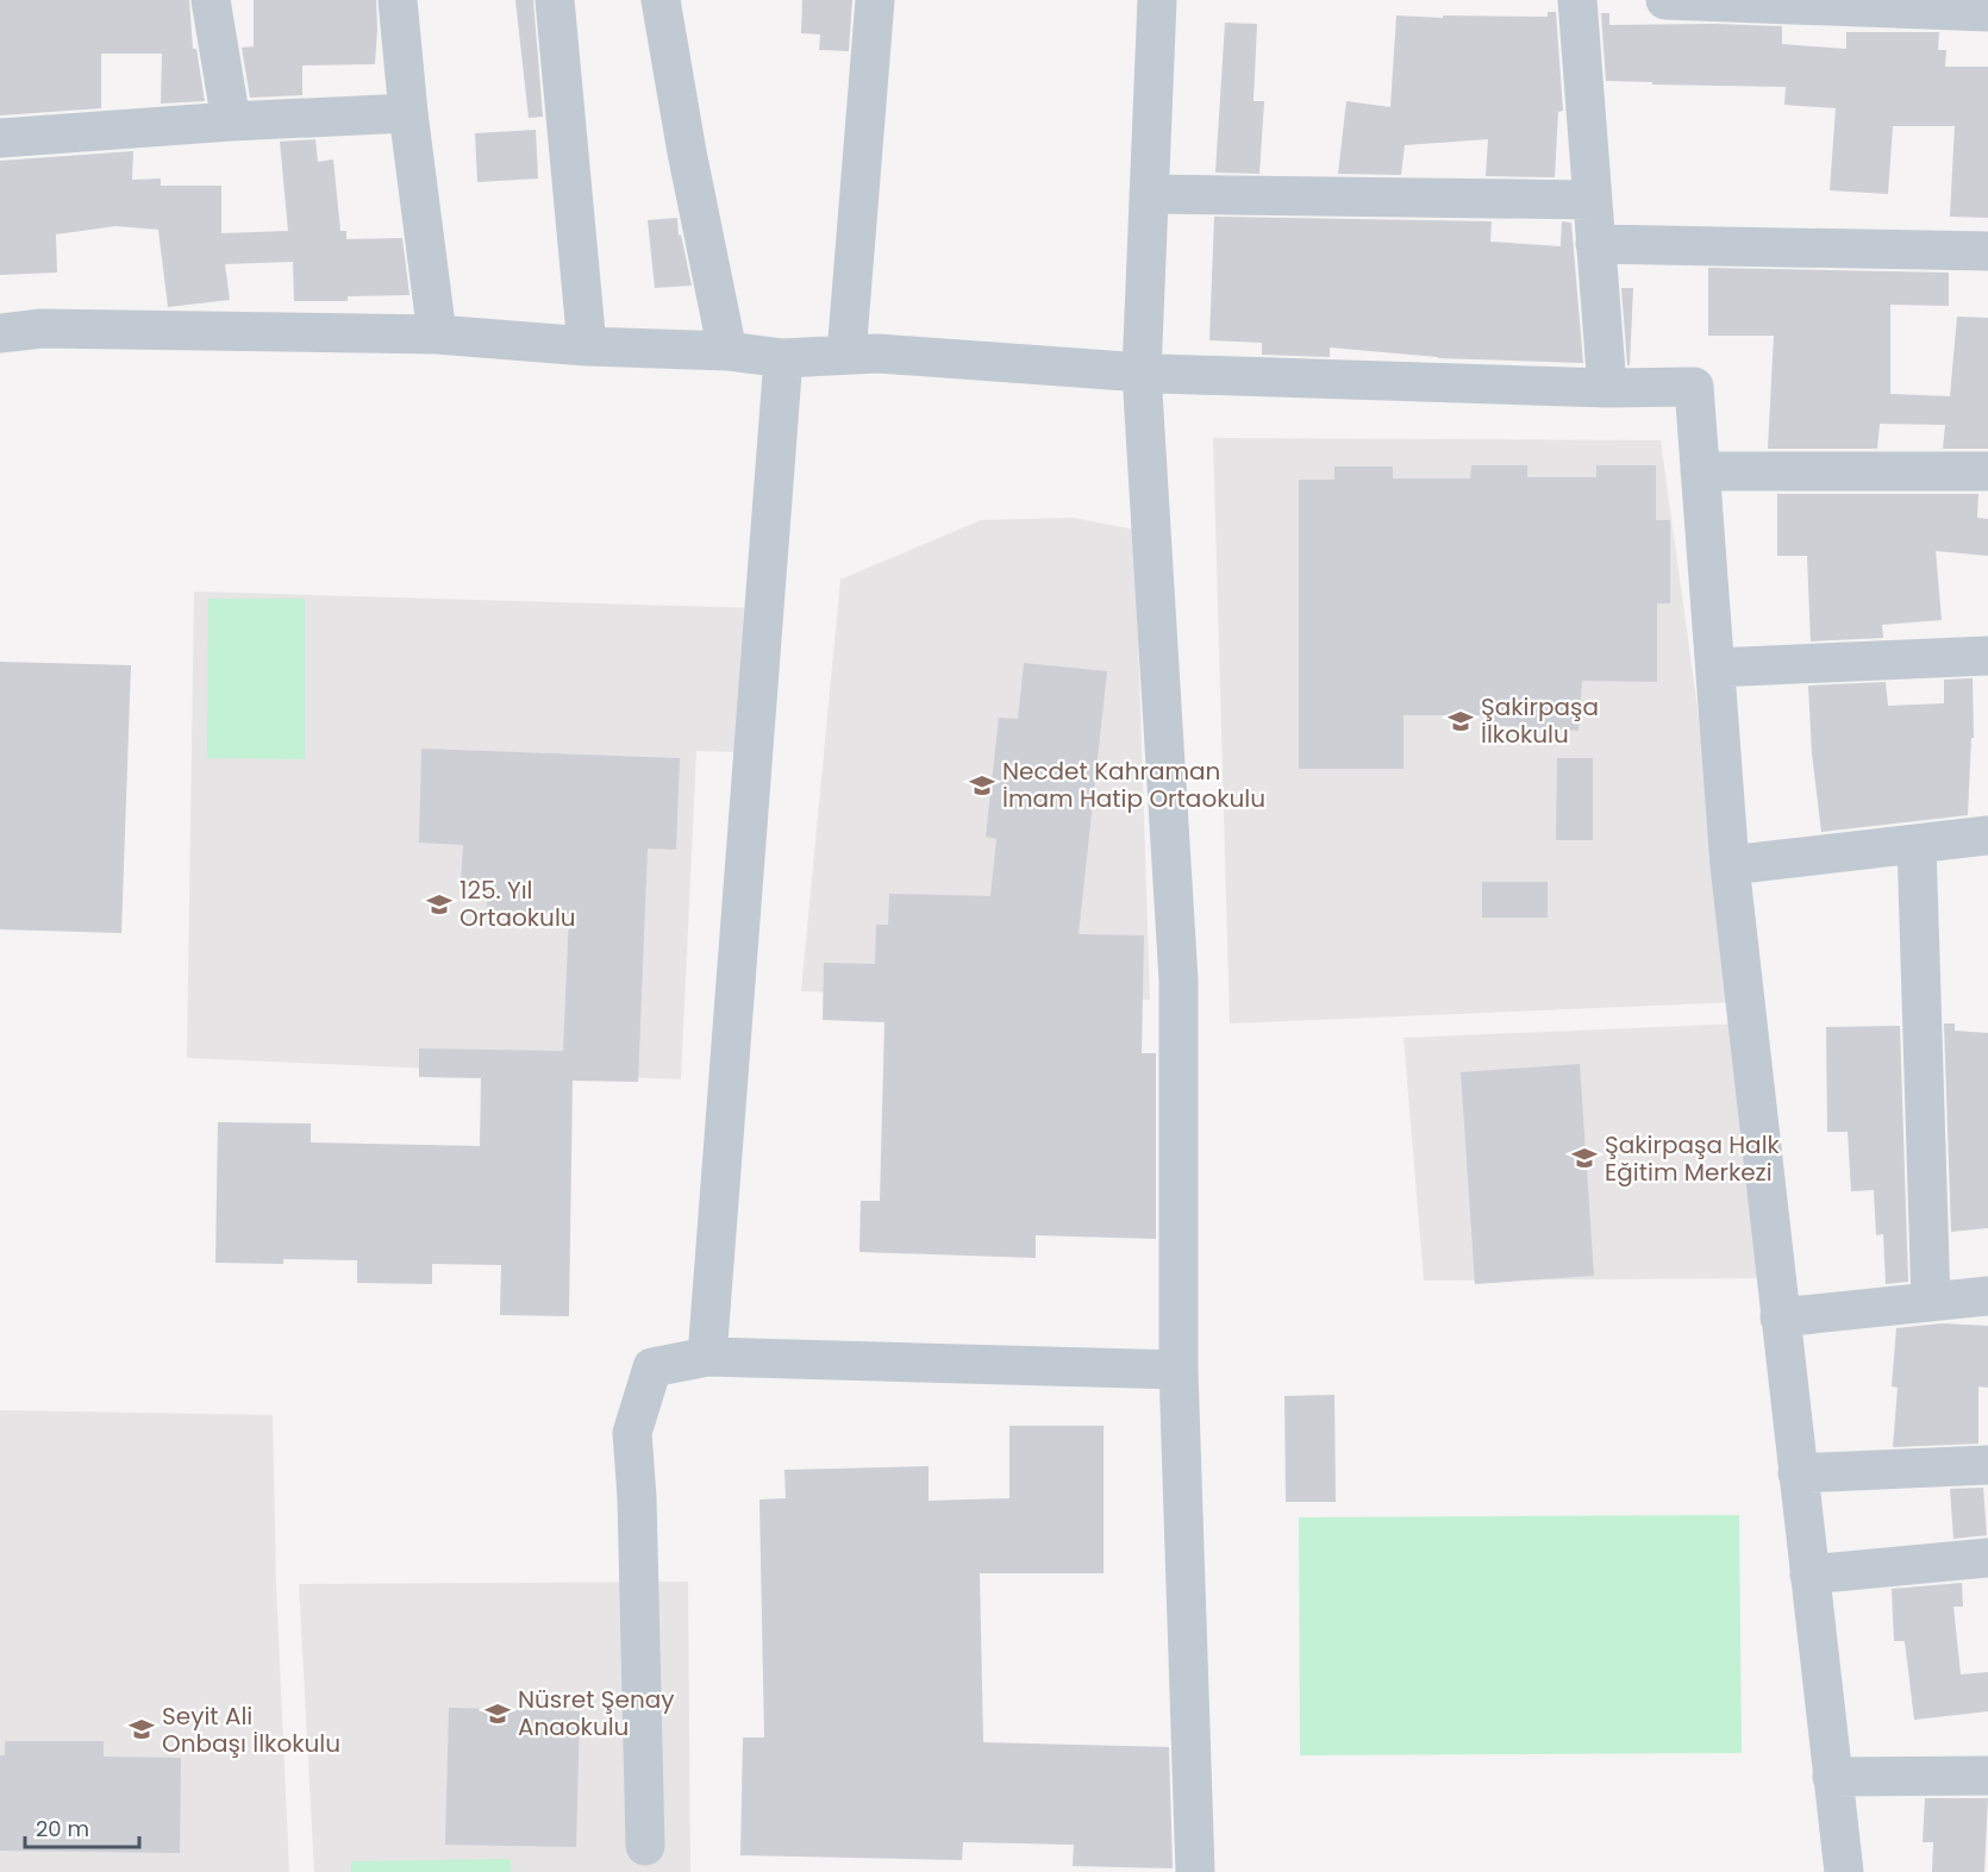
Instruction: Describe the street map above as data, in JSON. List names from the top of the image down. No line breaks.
{"places":{"school or university":["Şakirpaşa İlkokulu","Necdet Kahraman İmam Hatip Ortaokulu","125. Yıl Ortaokulu","Şakirpaşa Halk Eğitim Merkezi","Nüsret Şenay Anaokulu","Seyit Ali Onbaşı İlkokulu"]},"scale_bar":"20 m"}
